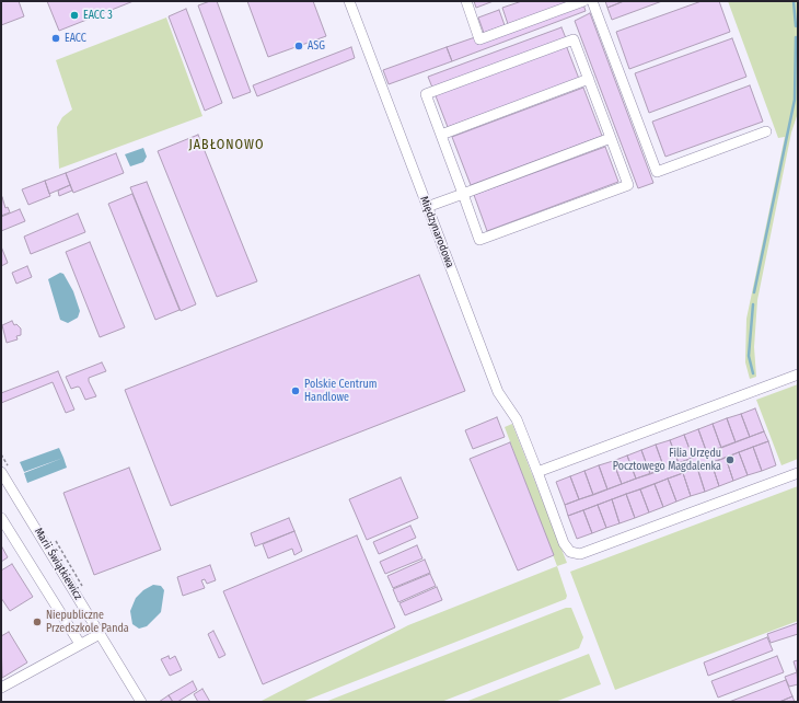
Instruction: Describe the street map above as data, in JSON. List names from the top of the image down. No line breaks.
{"streets":{"street":["Międzynarodowa","Marii Świątkiewicz"]},"districts":["JABŁONOWO"],"places":["EACC 3","EACC","ASG","Polskie Centrum Handlowe","Filia Urzędu Pocztowego Magdalenka","Niepubliczne Przedszkole Panda"]}
